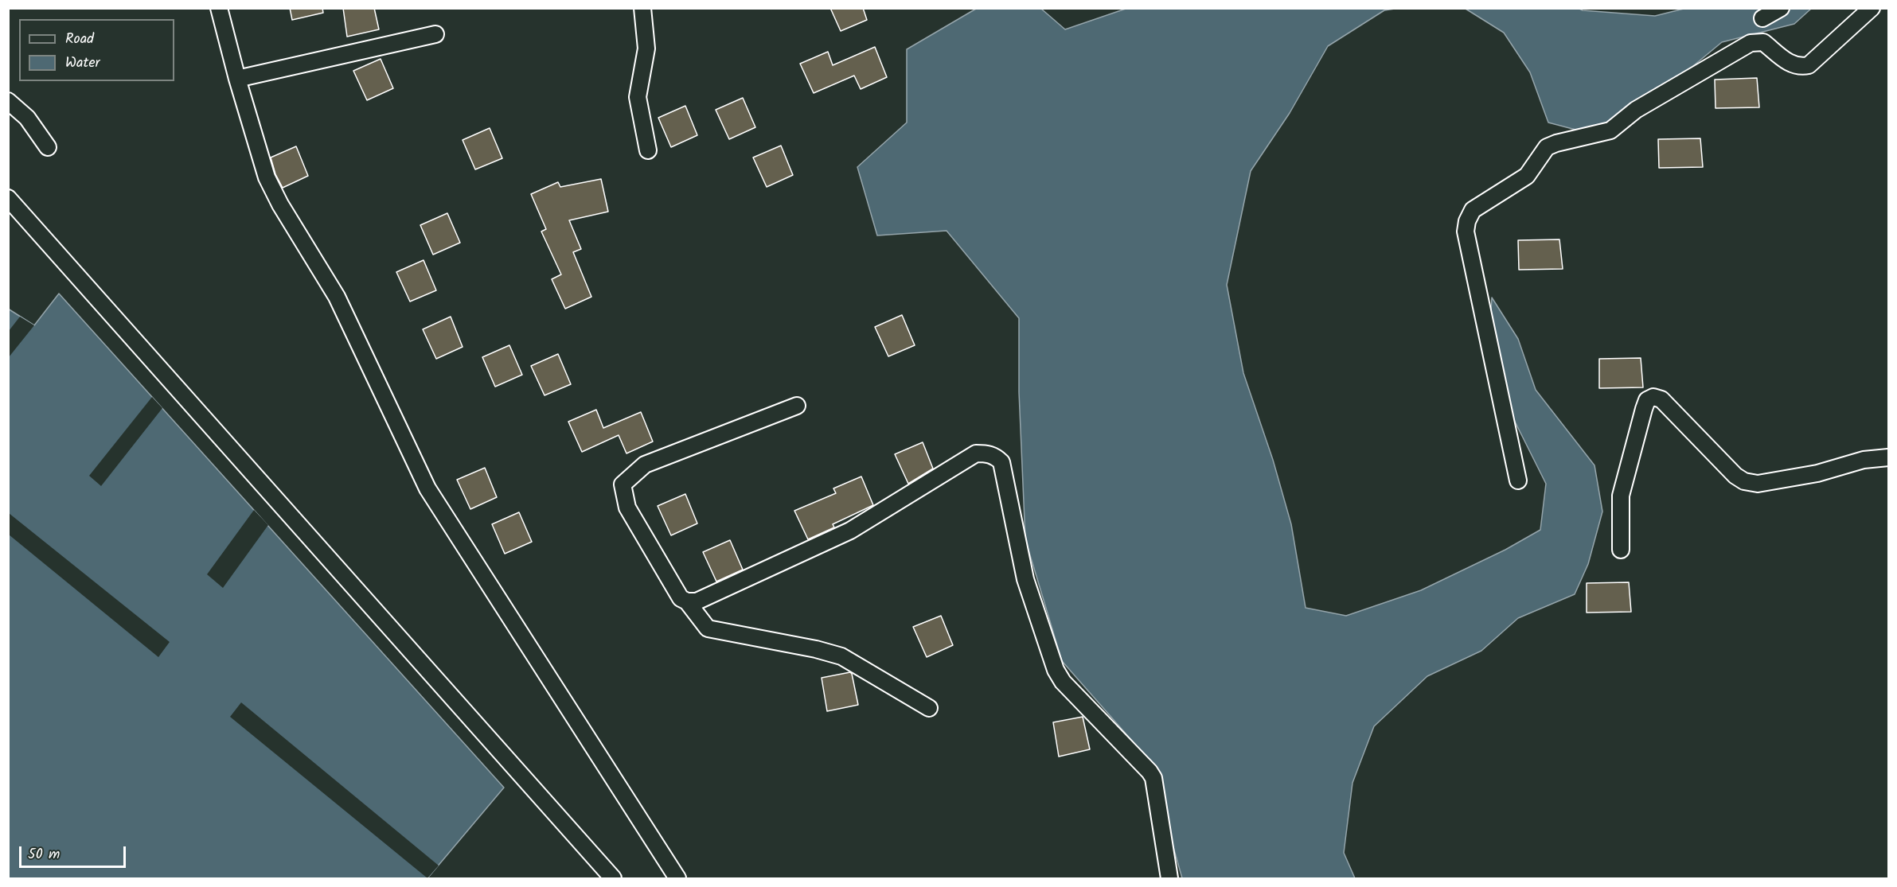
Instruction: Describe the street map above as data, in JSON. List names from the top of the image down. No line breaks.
{"legend":["Road","Water"],"scale_bar":"50 m"}
